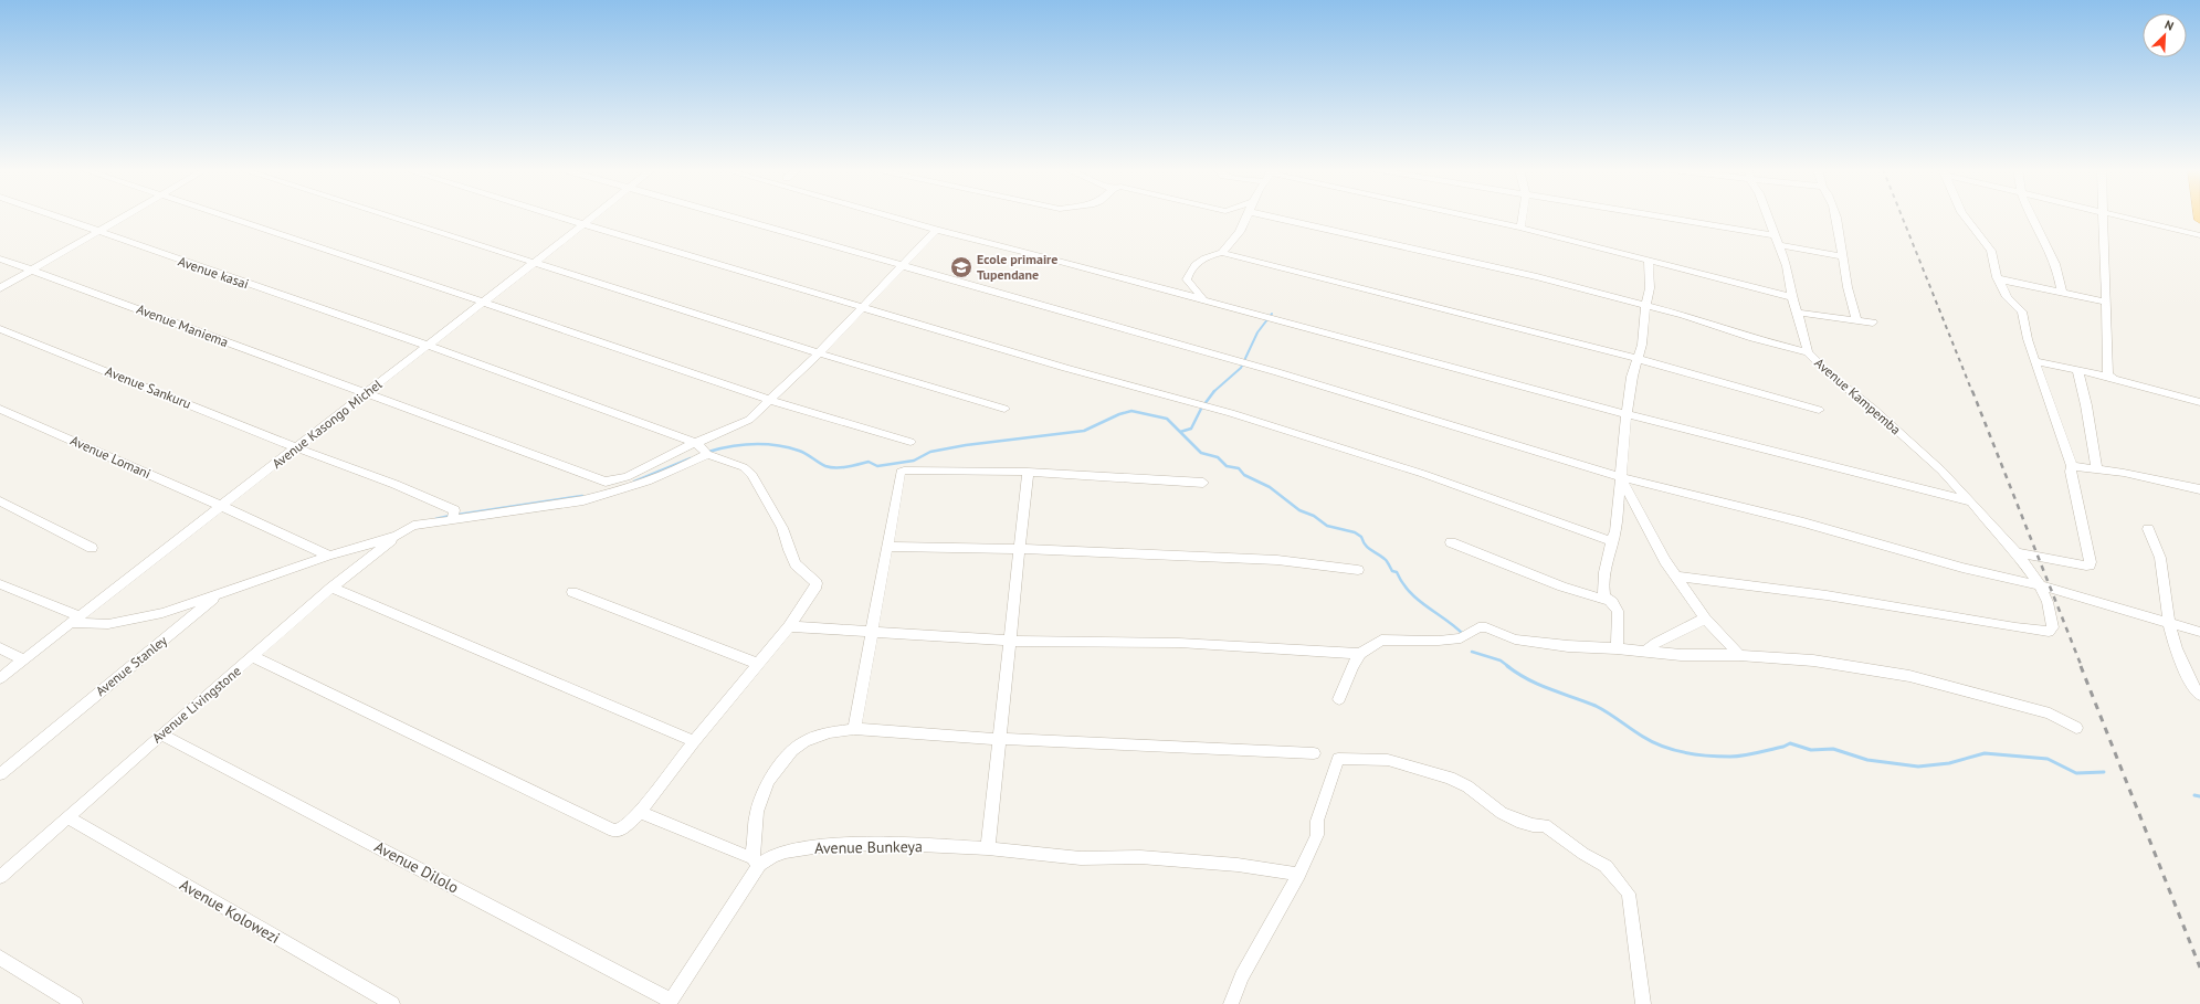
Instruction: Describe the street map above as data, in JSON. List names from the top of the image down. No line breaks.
{"streets":{"street":["Avenue kasai","Avenue Maniema","Avenue Sankuru","Avenue Kampemba","Avenue Kasongo Michel","Avenue Lomani","Avenue Stanley","Avenue Livingstone","Avenue Bunkeya","Avenue Dilolo","Avenue Kolowezi"]},"crossings":[["Avenue kasai","Avenue Maniema"],["Avenue kasai","Avenue Kasongo Michel"],["Avenue Maniema","Avenue Kasongo Michel"],["Avenue Sankuru","Avenue Kasongo Michel"],["Avenue Kasongo Michel","Avenue Lomani"],["Avenue Livingstone","Avenue Dilolo"],["Avenue Livingstone","Avenue Kolowezi"],["Avenue Bunkeya","Avenue Dilolo"]],"places":{"school or university":["Ecole primaire Tupendane"]},"north":"top right"}
